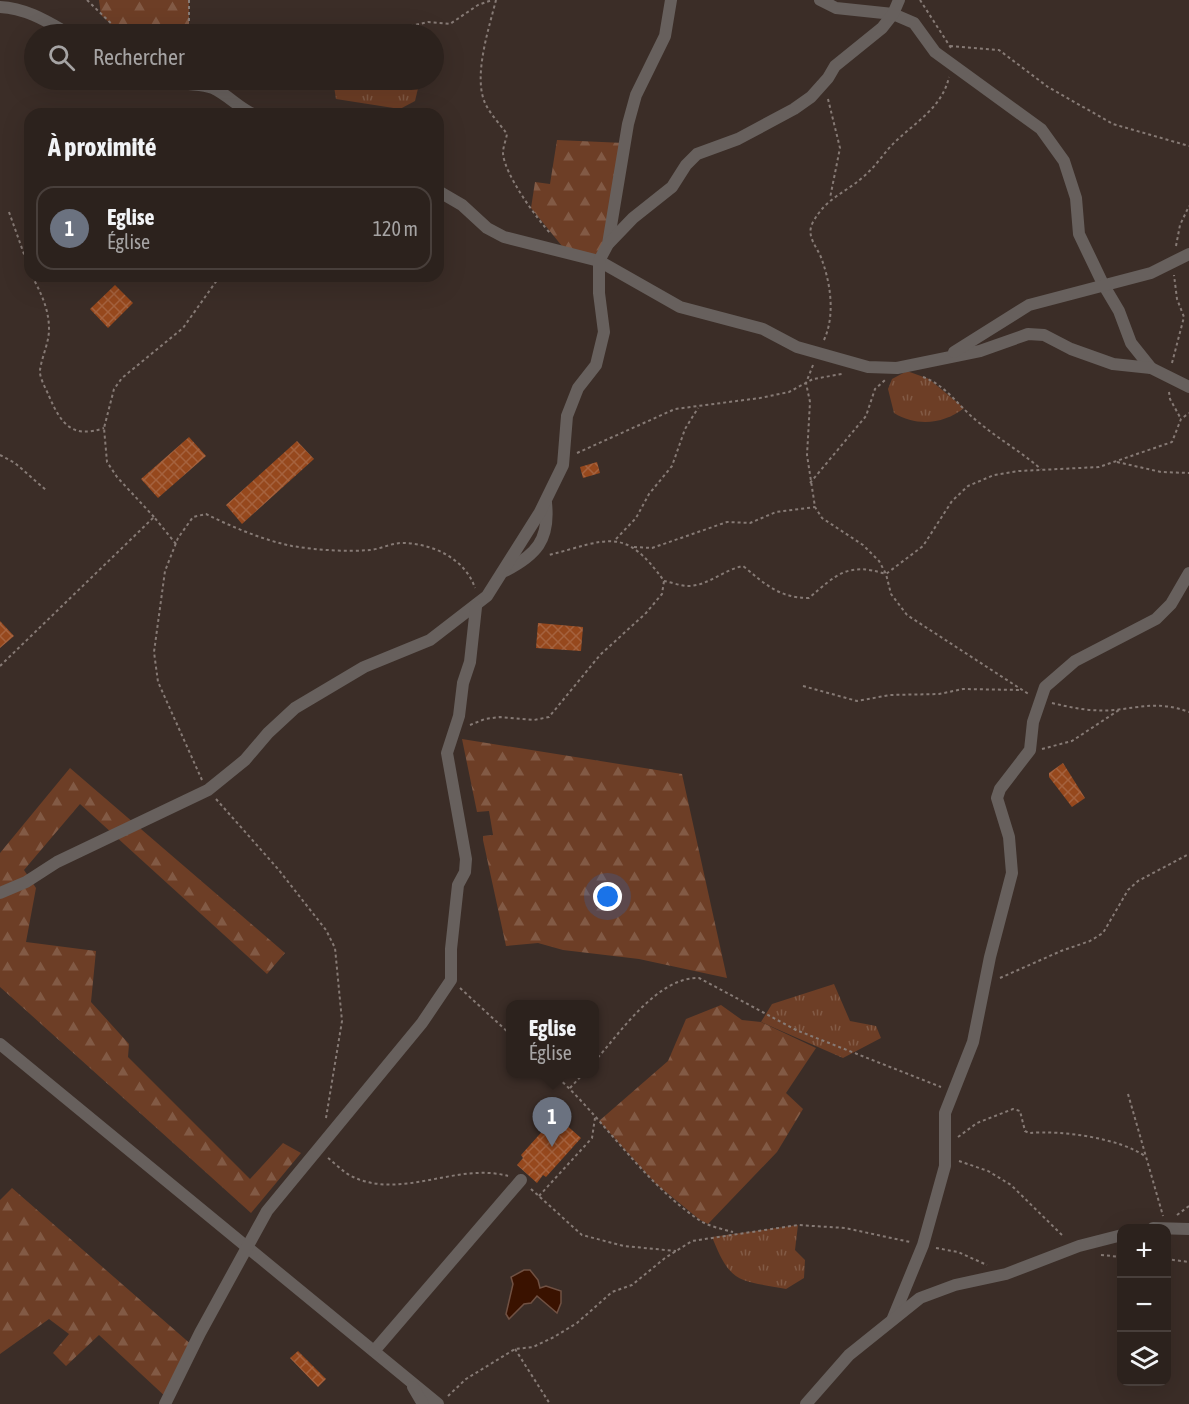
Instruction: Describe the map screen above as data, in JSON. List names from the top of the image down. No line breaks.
{"page":{"search":"Rechercher","heading":"À proximité","list":[{"mark":"1","name":"Eglise","note":"Église","value":"120 m"}],"popup":["Eglise","Église"],"pins":"1","map_buttons":["+","−"]}}
